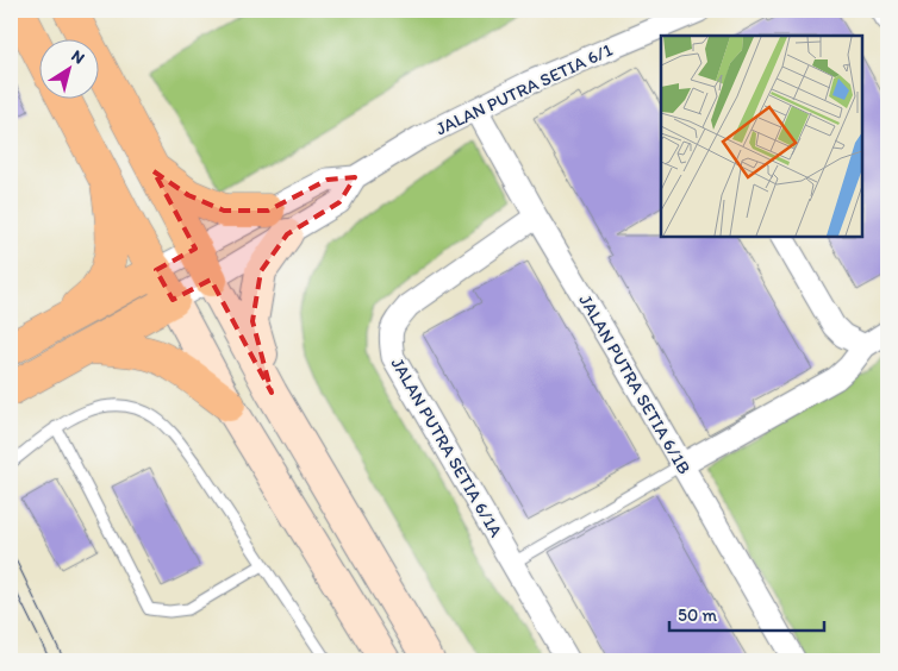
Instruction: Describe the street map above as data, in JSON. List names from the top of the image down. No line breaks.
{"streets":{"street":["JALAN PUTRA SETIA 6/1","JALAN PUTRA SETIA 6/1B","JALAN PUTRA SETIA 6/1A"]},"crossings":[["JALAN PUTRA SETIA 6/1","JALAN PUTRA SETIA 6/1B"],["JALAN PUTRA SETIA 6/1B","JALAN PUTRA SETIA 6/1A"]],"scale_bar":"50 m","north":"top right"}
